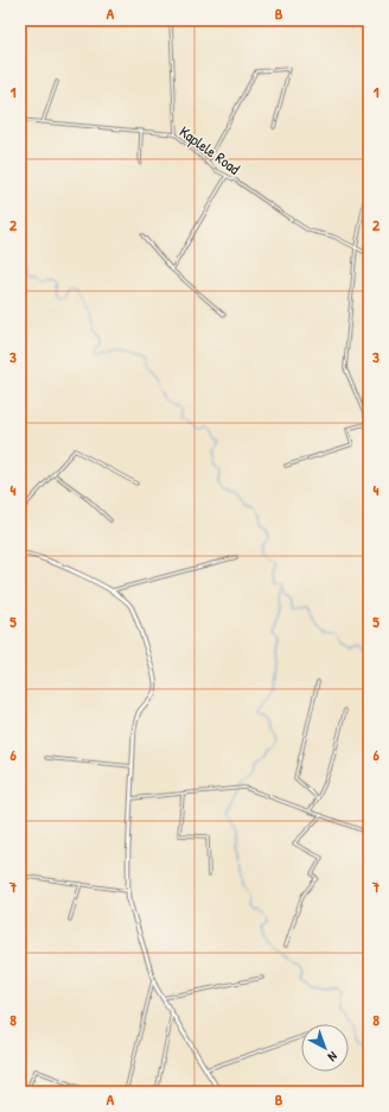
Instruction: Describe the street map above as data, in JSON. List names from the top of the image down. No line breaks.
{"streets":{"street":["Kaplele Road"]},"north":"bottom right","grid":{"columns":["A","B"],"rows":["1","2","3","4","5","6","7","8"]}}
